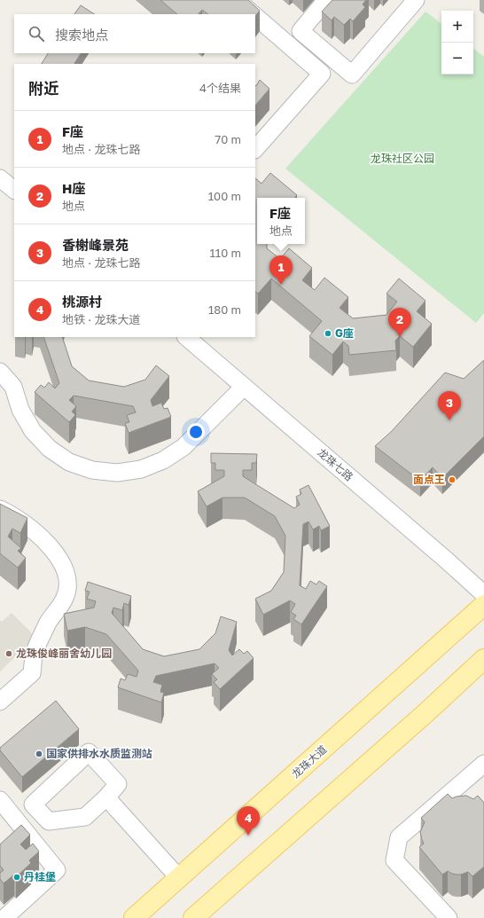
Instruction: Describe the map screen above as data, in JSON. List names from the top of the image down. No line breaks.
{"streets":{"main road":["龙珠大道"],"street":["龙珠七路"]},"parks":["龙珠社区公园"],"places":["G座","面点王","龙珠俊峰丽舍幼儿园","国家供排水水质监测站","丹桂堡"],"page":{"map_buttons":["+","−"],"search":"搜索地点","heading":["附近","4个结果"],"list":[{"mark":"1","name":"F座","note":"地点 · 龙珠七路","value":"70 m"},{"mark":"2","name":"H座","note":"地点","value":"100 m"},{"mark":"3","name":"香榭峰景苑","note":"地点 · 龙珠七路","value":"110 m"},{"mark":"4","name":"桃源村","note":"地铁 · 龙珠大道","value":"180 m"}],"popup":["F座","地点"],"pins":["1","2","3","4"]}}
